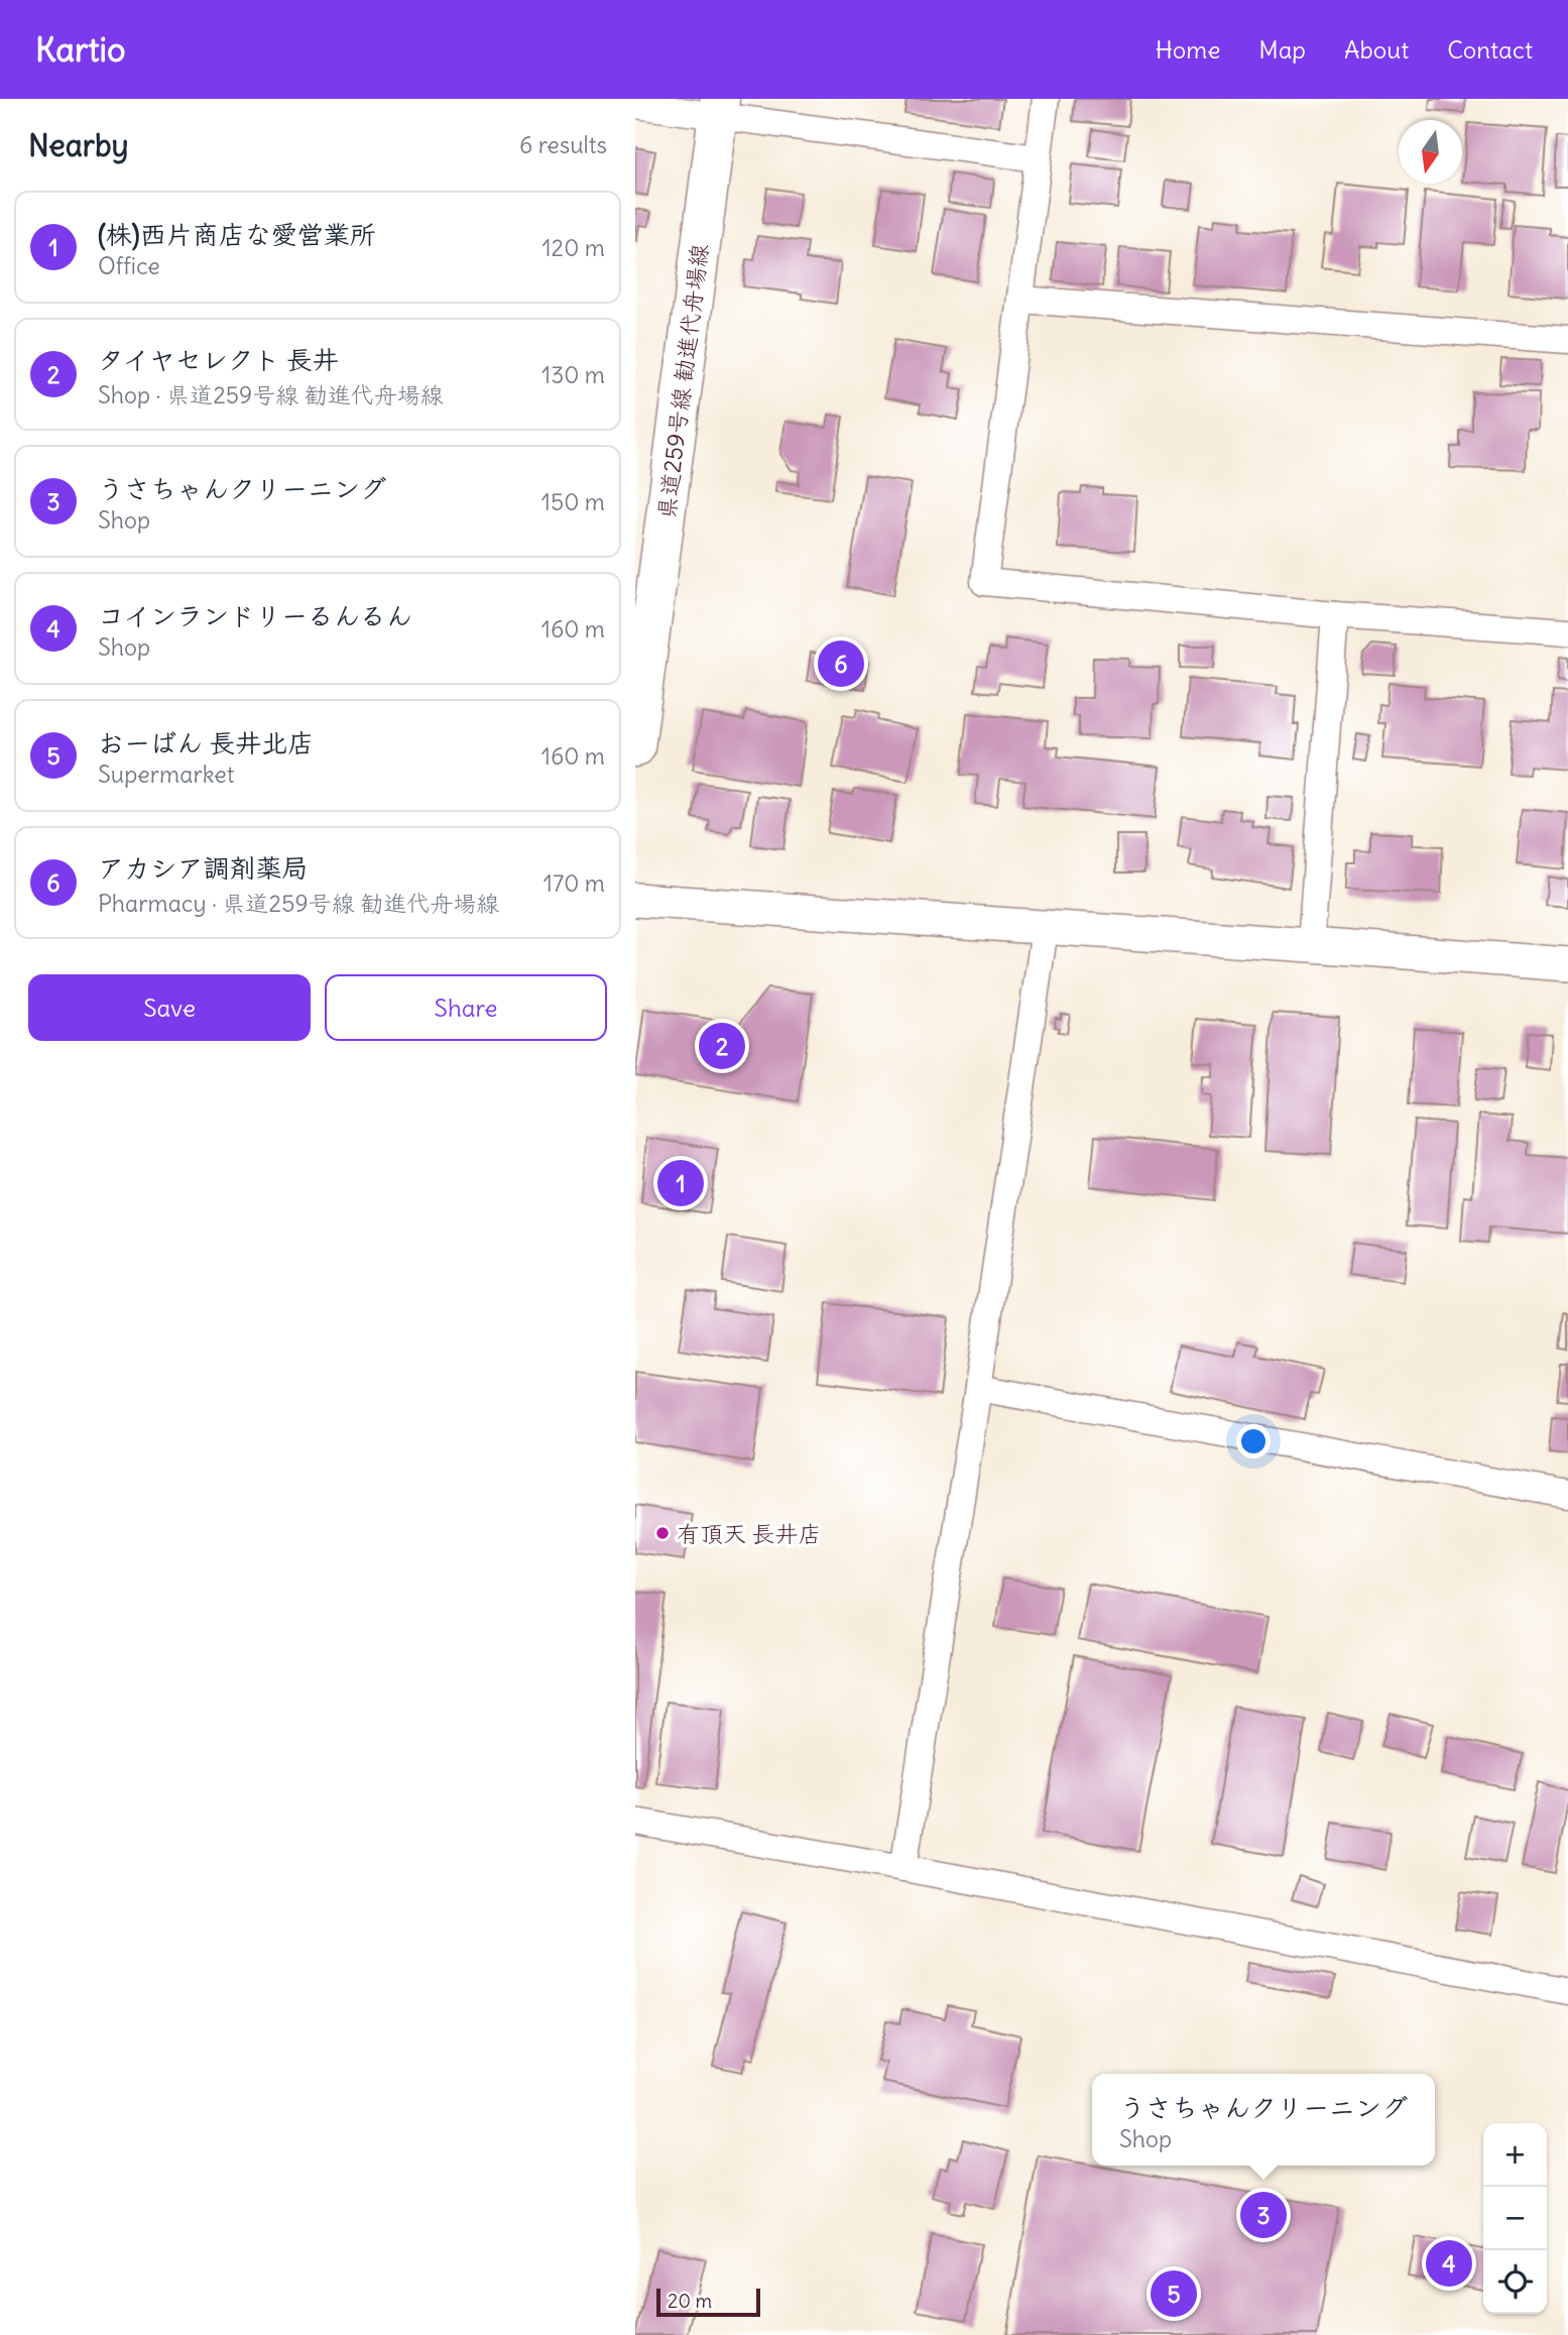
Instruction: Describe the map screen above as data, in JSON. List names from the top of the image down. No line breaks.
{"streets":{"main road":["県道259号線 勧進代舟場線"]},"places":["有頂天 長井店"],"scale_bar":"20 m","north":"bottom","page":{"header":"Kartio","nav":["Home","Map","About","Contact"],"heading":["Nearby","6 results"],"list":[{"mark":"1","name":"(株)西片商店な愛営業所","note":"Office","value":"120 m"},{"mark":"2","name":"タイヤセレクト 長井","note":"Shop · 県道259号線 勧進代舟場線","value":"130 m"},{"mark":"3","name":"うさちゃんクリーニング","note":"Shop","value":"150 m"},{"mark":"4","name":"コインランドリーるんるん","note":"Shop","value":"160 m"},{"mark":"5","name":"おーばん 長井北店","note":"Supermarket","value":"160 m"},{"mark":"6","name":"アカシア調剤薬局","note":"Pharmacy · 県道259号線 勧進代舟場線","value":"170 m"}],"pins":["6","2","1","3","4","5"],"buttons":["Save","Share"],"popup":["うさちゃんクリーニング","Shop"],"map_buttons":["+","−"],"scale":"20 m"}}
